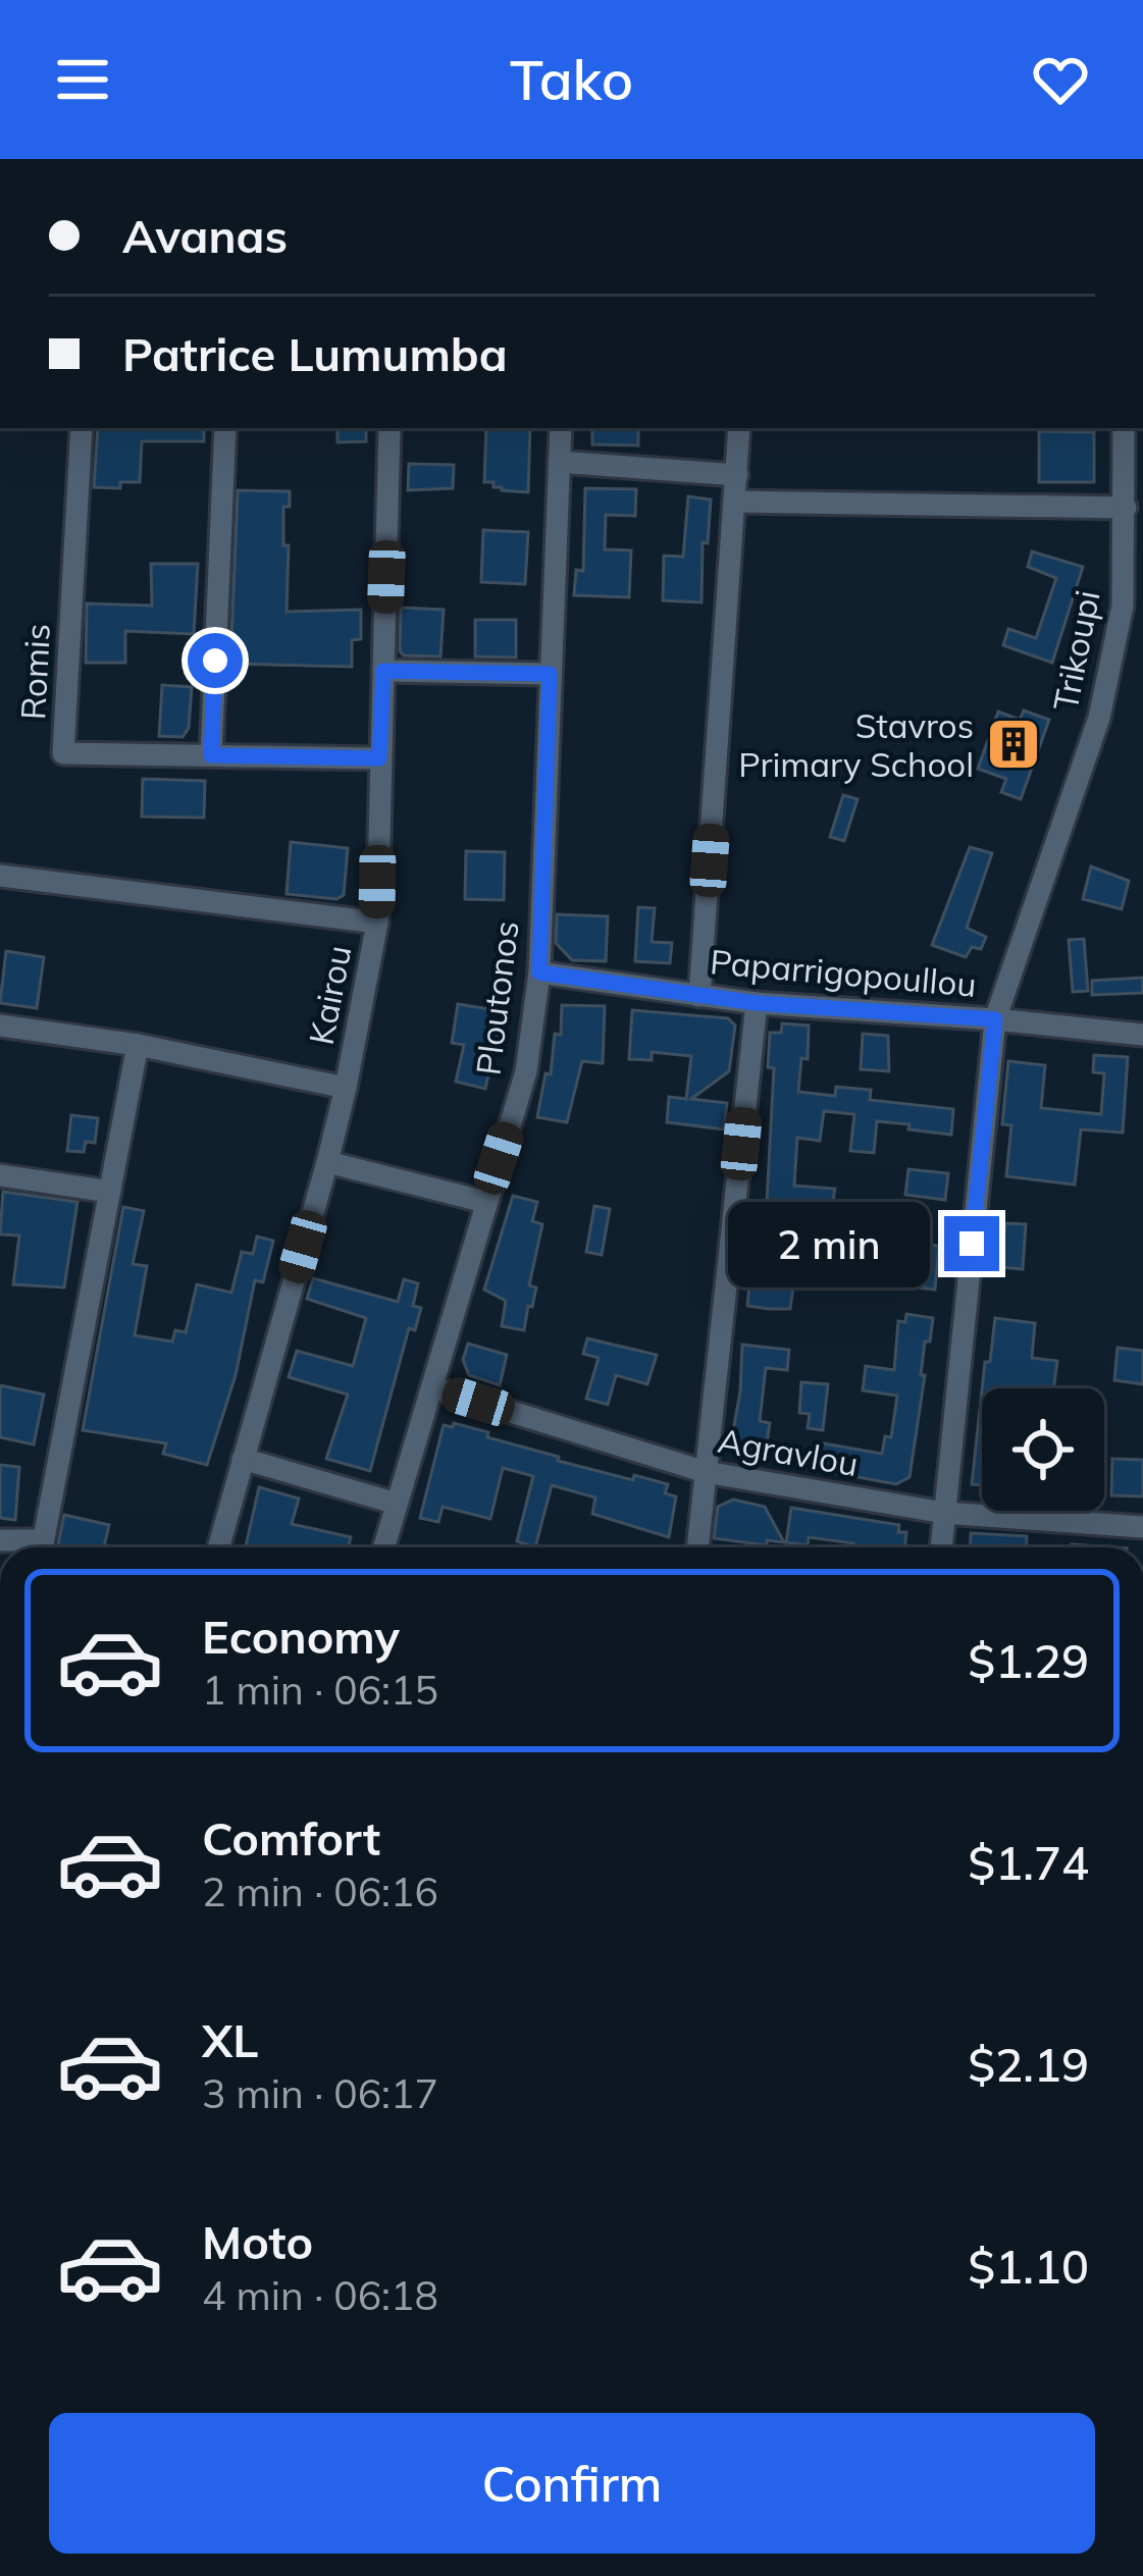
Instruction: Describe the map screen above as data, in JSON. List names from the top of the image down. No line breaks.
{"streets":{"street":["Trikoupi","Romis","Paparrigopoullou","Kairou","Ploutonos","Agravlou"]},"crossings":[["Trikoupi","Paparrigopoullou"],["Trikoupi","Agravlou"],["Romis","Kairou"],["Paparrigopoullou","Ploutonos"],["Ploutonos","Agravlou"]],"places":{"building":["Stavros Primary School"]},"page":{"header":"Tako","banner":["Avanas","Patrice Lumumba"],"bubble":"2 min","list":[{"name":"Economy","note":"1 min · 06:15","value":"$1.29"},{"name":"Comfort","note":"2 min · 06:16","value":"$1.74"},{"name":"XL","note":"3 min · 06:17","value":"$2.19"},{"name":"Moto","note":"4 min · 06:18","value":"$1.10"}],"buttons":"Confirm"}}
